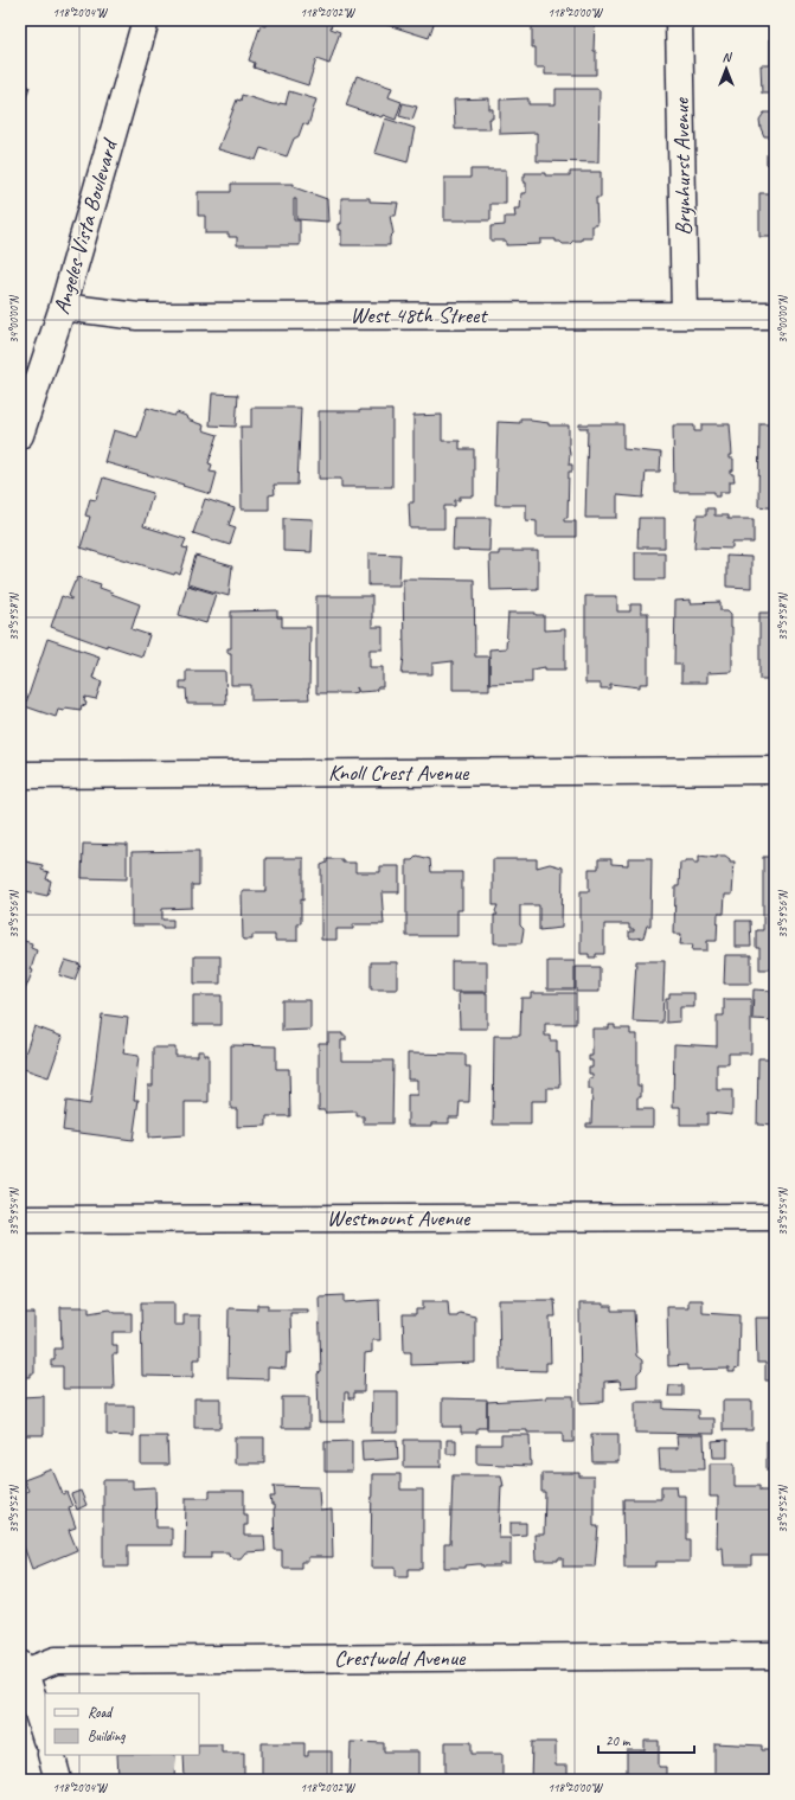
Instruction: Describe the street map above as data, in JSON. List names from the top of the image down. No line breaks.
{"streets":{"street":["Brynhurst Avenue","Angeles Vista Boulevard","West 48th Street","Knoll Crest Avenue","Westmount Avenue","Crestwold Avenue"]},"crossings":[["Brynhurst Avenue","West 48th Street"],["Angeles Vista Boulevard","West 48th Street"]],"legend":["Road","Building"],"scale_bar":"20 m","north":"top","coordinates":["118°20'04\"W","118°20'02\"W","118°20'00\"W","34°00'00\"N","33°59'58\"N","33°59'56\"N","33°59'54\"N","33°59'52\"N"]}
